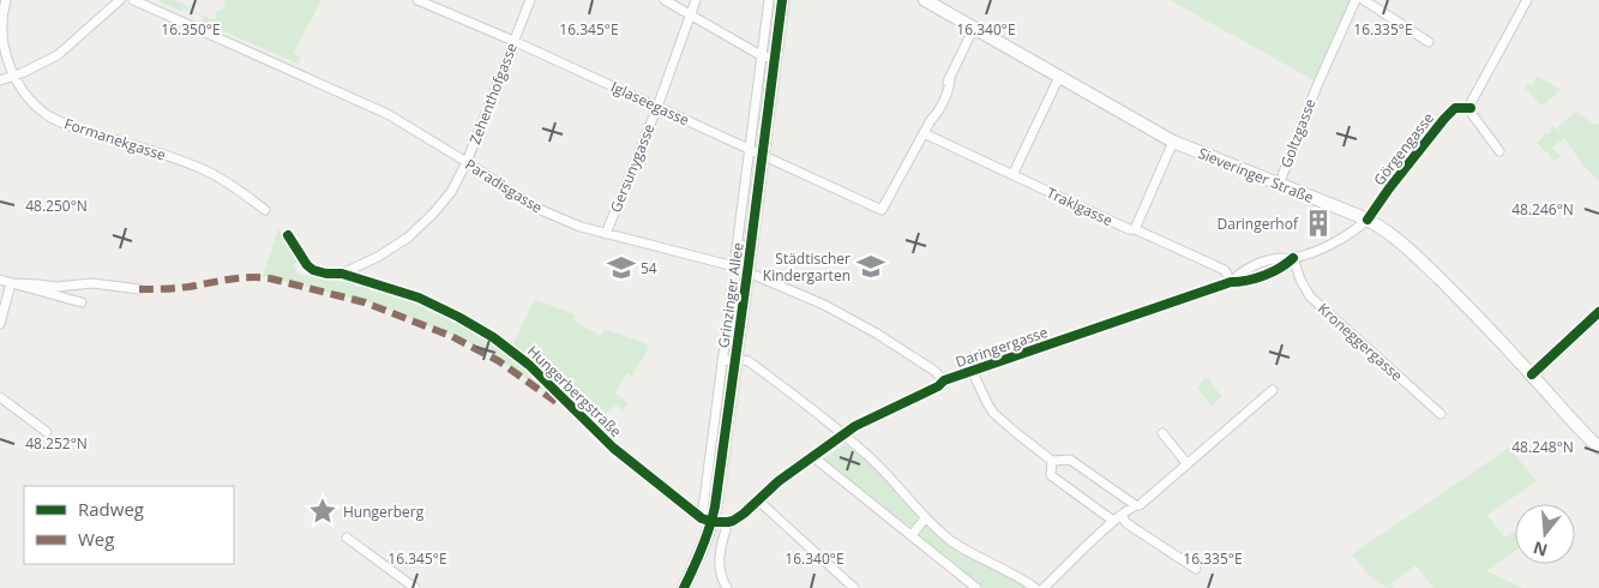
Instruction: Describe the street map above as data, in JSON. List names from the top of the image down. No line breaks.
{"streets":{"main road":["Sieveringer Straße","Grinzinger Allee"],"street":["Zehenthofgasse","Iglaseegasse","Goltzgasse","Formanekgasse","Gersunygasse","Paradisgasse","Traklgasse","Kroneggergasse","Daringergasse","Hungerbergstraße"],"cycle path":["Görgengasse"]},"crossings":[["Zehenthofgasse","Iglaseegasse"],["Zehenthofgasse","Paradisgasse"],["Zehenthofgasse","Hungerbergstraße"],["Iglaseegasse","Gersunygasse"],["Iglaseegasse","Traklgasse"],["Iglaseegasse","Grinzinger Allee"],["Goltzgasse","Sieveringer Straße"],["Gersunygasse","Paradisgasse"],["Sieveringer Straße","Daringergasse"],["Paradisgasse","Grinzinger Allee"],["Paradisgasse","Daringergasse"],["Traklgasse","Daringergasse"],["Grinzinger Allee","Hungerbergstraße"],["Kroneggergasse","Daringergasse"]],"places":{"building":["Daringerhof"],"school or university":["Städtischer Kindergarten","54"],"place":["Hungerberg"]},"legend":["Radweg","Weg"],"north":"bottom","coordinates":["16.350°E","16.345°E","16.340°E","16.335°E","48.250°N","48.246°N","48.252°N","48.248°N"]}
